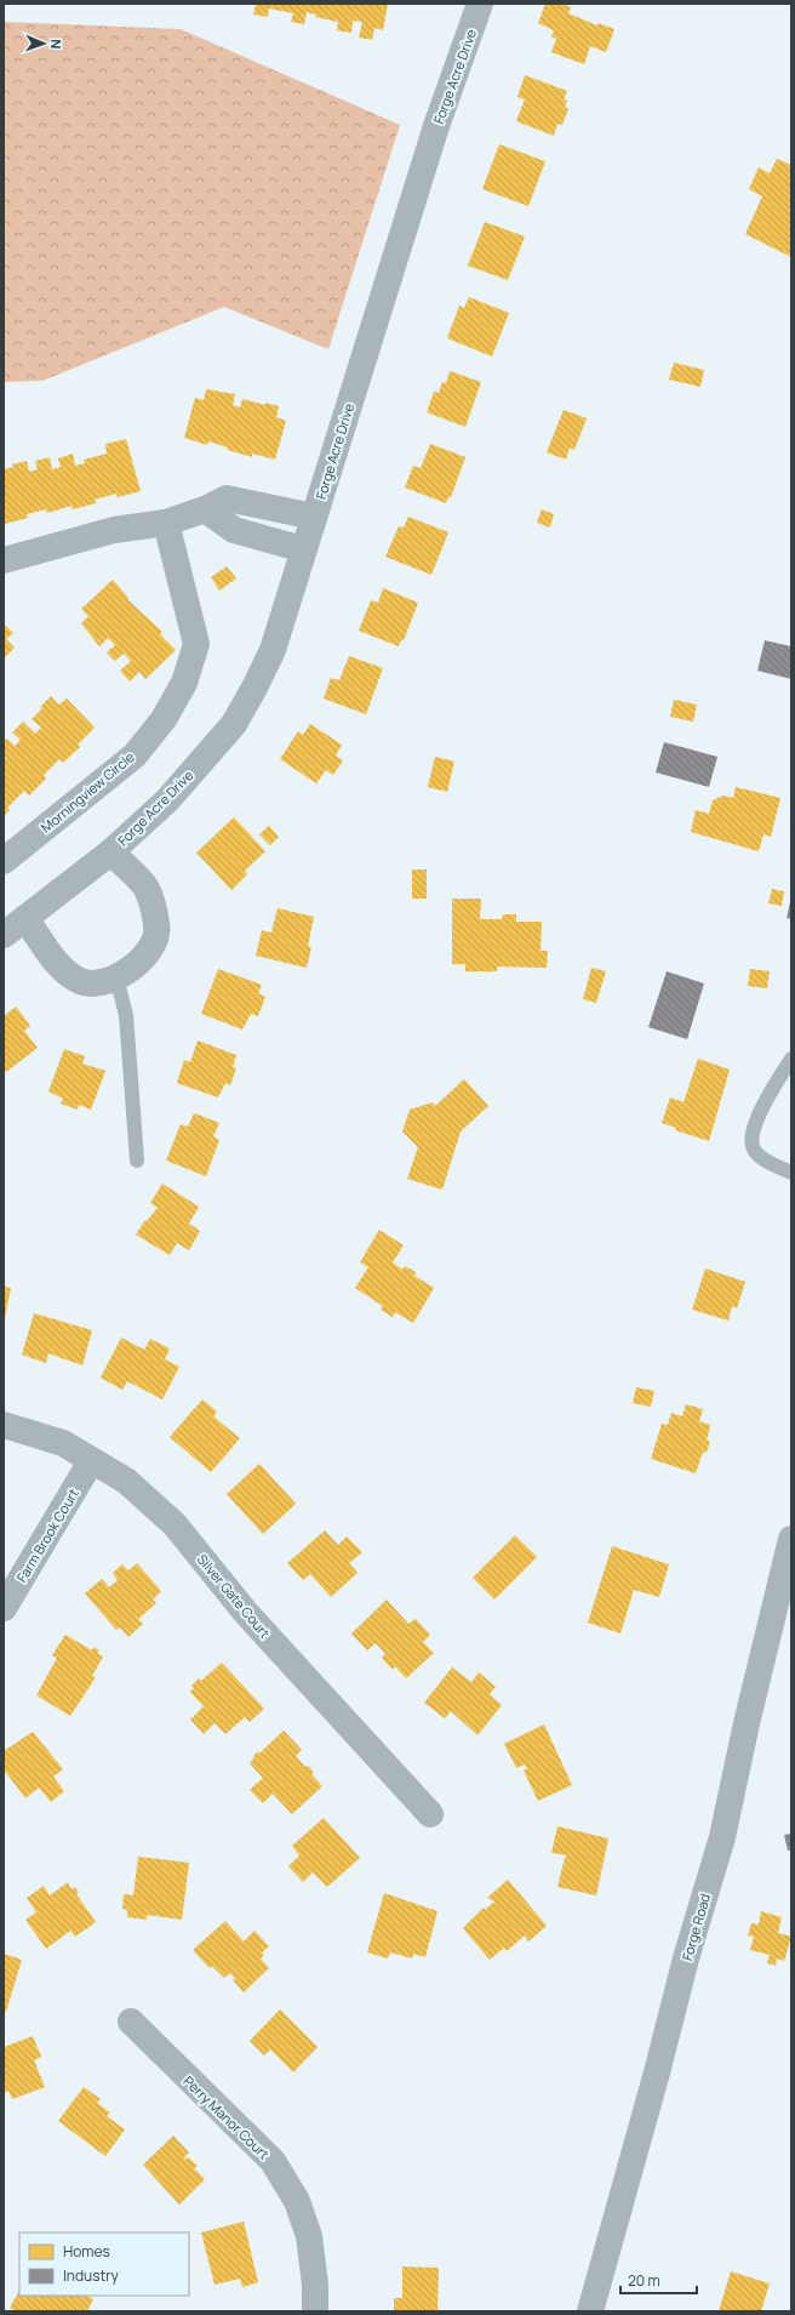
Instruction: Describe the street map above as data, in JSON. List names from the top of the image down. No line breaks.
{"streets":{"street":["Forge Acre Drive","Morningview Circle","Farm Brook Court","Silver Gate Court","Forge Road","Perry Manor Court"]},"crossings":[["Farm Brook Court","Silver Gate Court"]],"legend":["Homes","Industry"],"scale_bar":"20 m","north":"right"}
